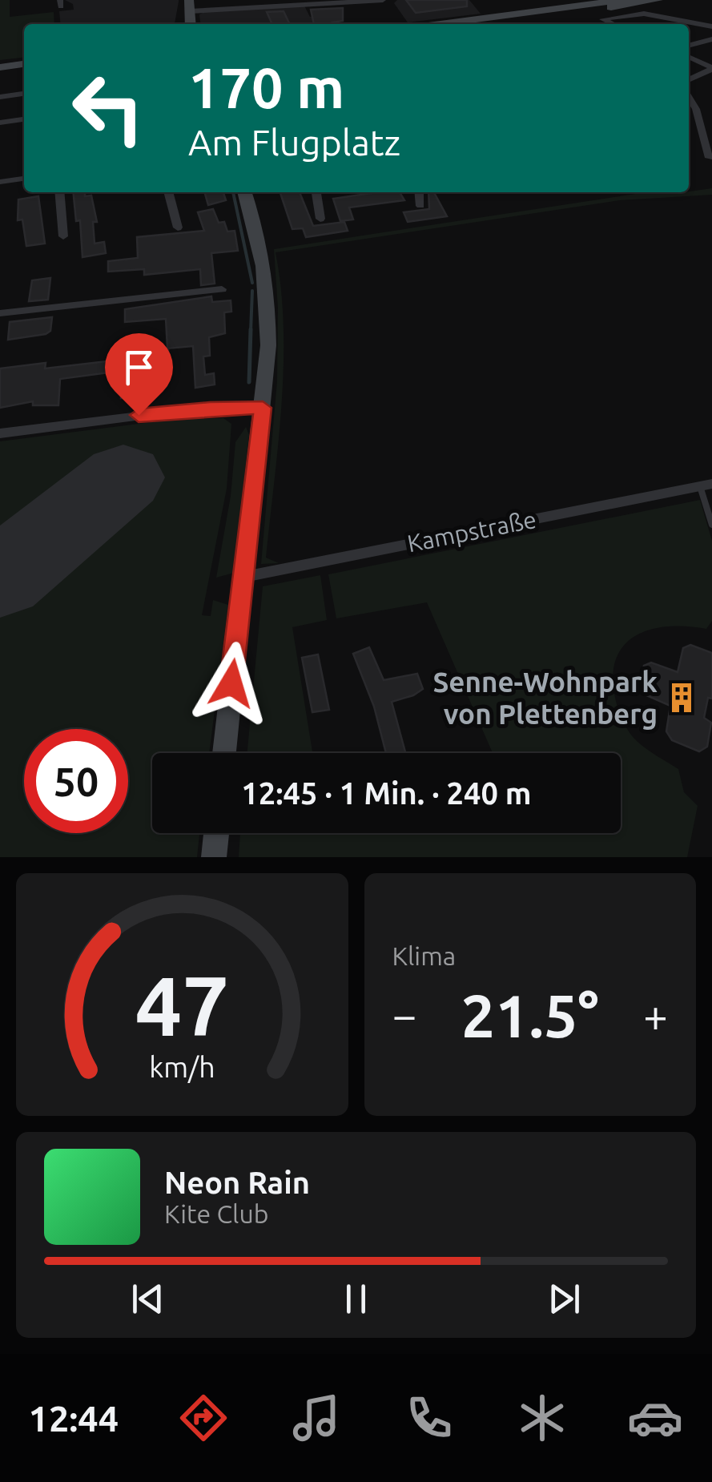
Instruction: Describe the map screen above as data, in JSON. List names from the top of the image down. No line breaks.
{"streets":{"street":["Kampstraße"]},"places":{"building":["Senne-Wohnpark von Plettenberg"]},"page":{"turn":["170 m","Am Flugplatz"],"limit":"50","trip":"12:45 · 1 Min. · 240 m","tile":"Klima","heat":["−","21.5°","+"],"song":["Neon Rain","Kite Club"],"tabs":"12:44","gauge":["47","km/h"]}}
